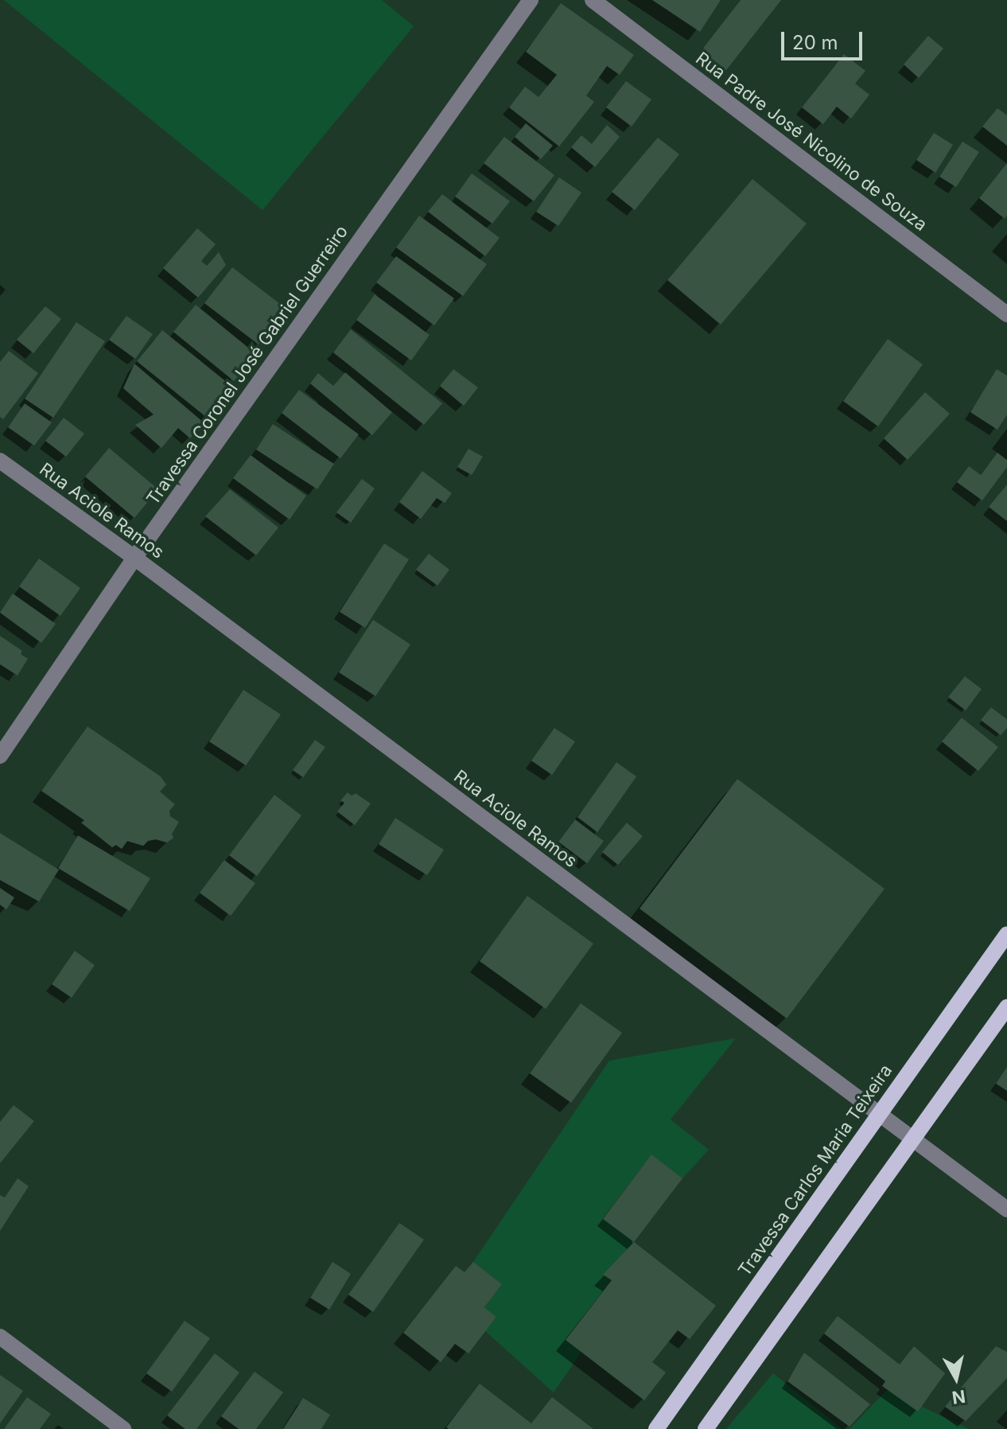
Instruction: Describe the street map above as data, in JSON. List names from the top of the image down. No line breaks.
{"streets":{"main road":["Travessa Carlos Maria Teixeira"],"street":["Rua Padre José Nicolino de Souza","Travessa Coronel José Gabriel Guerreiro","Rua Aciole Ramos"]},"crossings":[["Travessa Coronel José Gabriel Guerreiro","Rua Aciole Ramos"],["Rua Aciole Ramos","Travessa Carlos Maria Teixeira"]],"scale_bar":"20 m","north":"bottom"}
